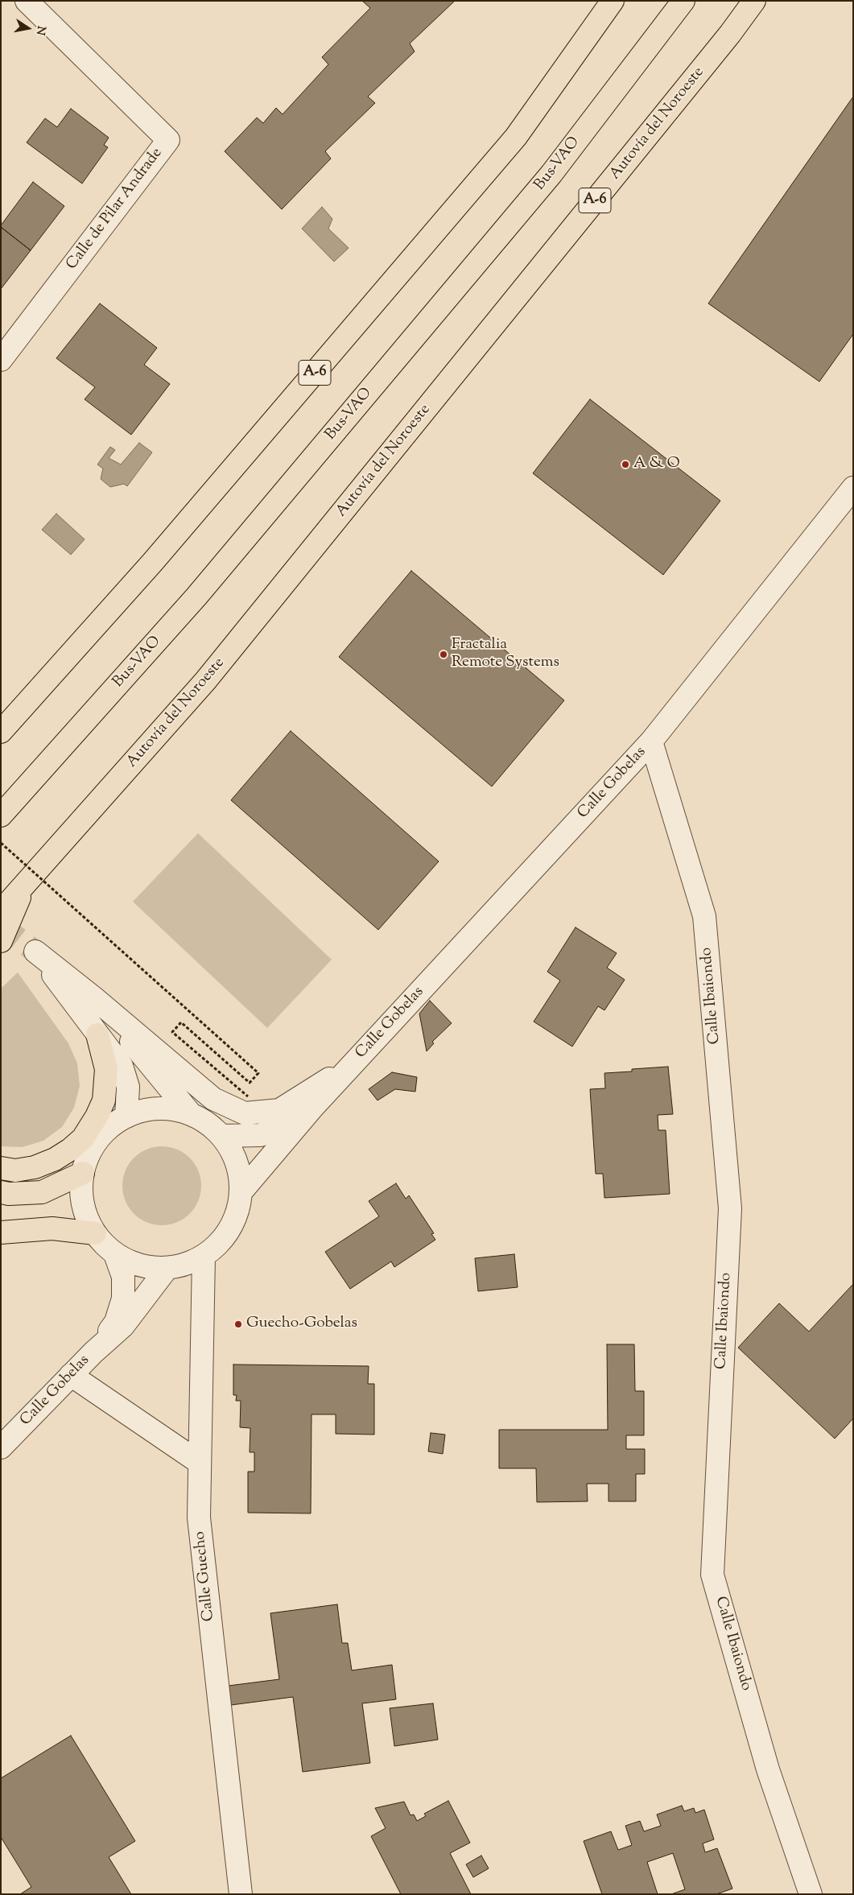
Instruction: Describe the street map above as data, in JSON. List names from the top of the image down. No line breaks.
{"streets":{"highway":["Autovía del Noroeste","Bus-VAO","A-6"],"street":["Calle de Pilar Andrade","Calle Gobelas","Calle Ibaiondo","Calle Guecho"]},"crossings":[["Calle Gobelas","Calle Ibaiondo"]],"places":["A & O","Fractalia Remote Systems","Guecho-Gobelas"],"north":"right"}
